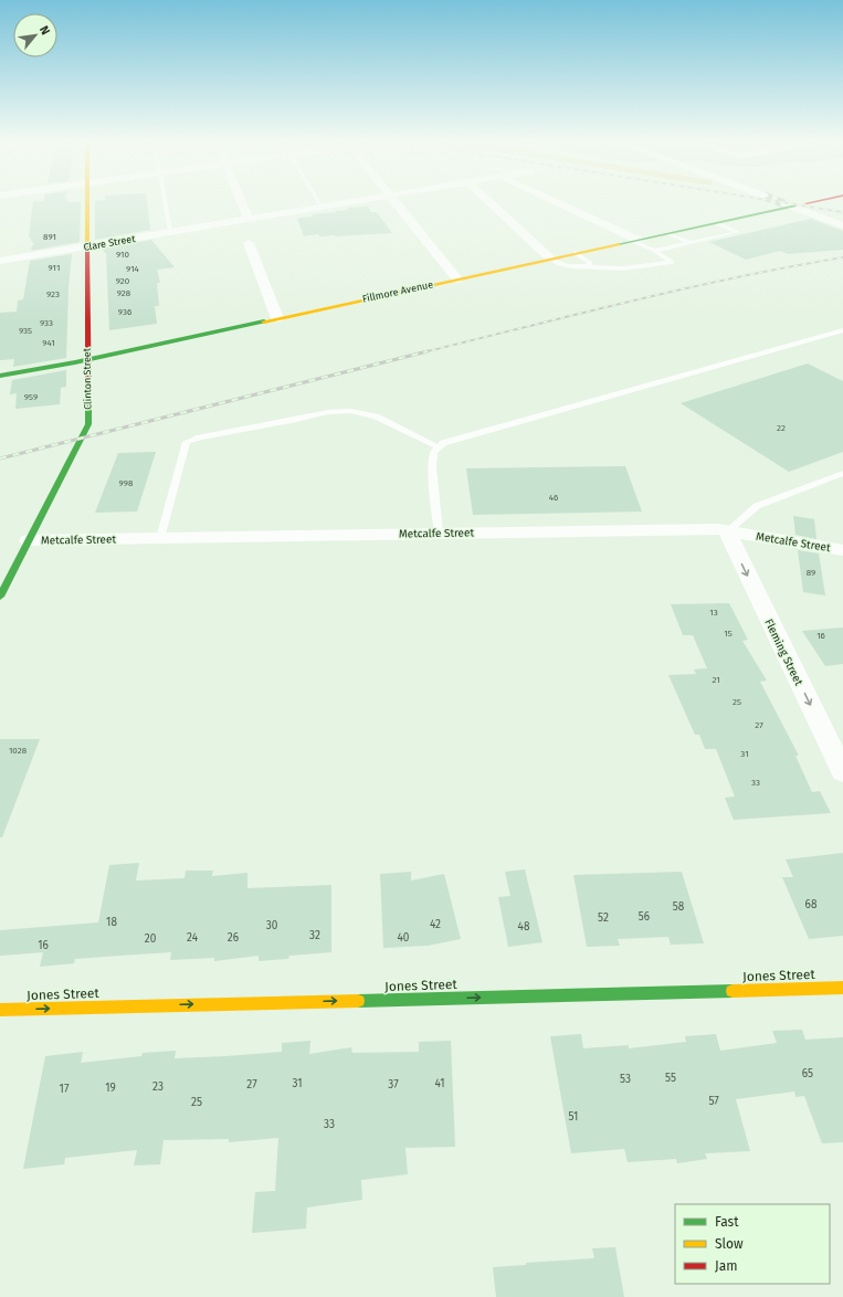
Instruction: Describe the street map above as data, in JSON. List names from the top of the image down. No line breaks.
{"streets":{"street":["Clare Street","Fillmore Avenue","Clinton Street","Metcalfe Street","Fleming Street","Jones Street"]},"crossings":[["Clare Street","Clinton Street"],["Fillmore Avenue","Clinton Street"],["Clinton Street","Metcalfe Street"],["Metcalfe Street","Fleming Street"]],"one_way":["Fleming Street","Jones Street"],"house_numbers":["891","910","911","914","920","928","923","936","933","935","941","959","22","998","46","89","13","15","16","21","25","27","1028","31","33","68","58","56","52","18","42","30","48","32","24","26","40","20","16","65","55","53","31","41","27","37","23","19","17","57","25","51","33"],"legend":["Fast","Slow","Jam"],"north":"top right"}
